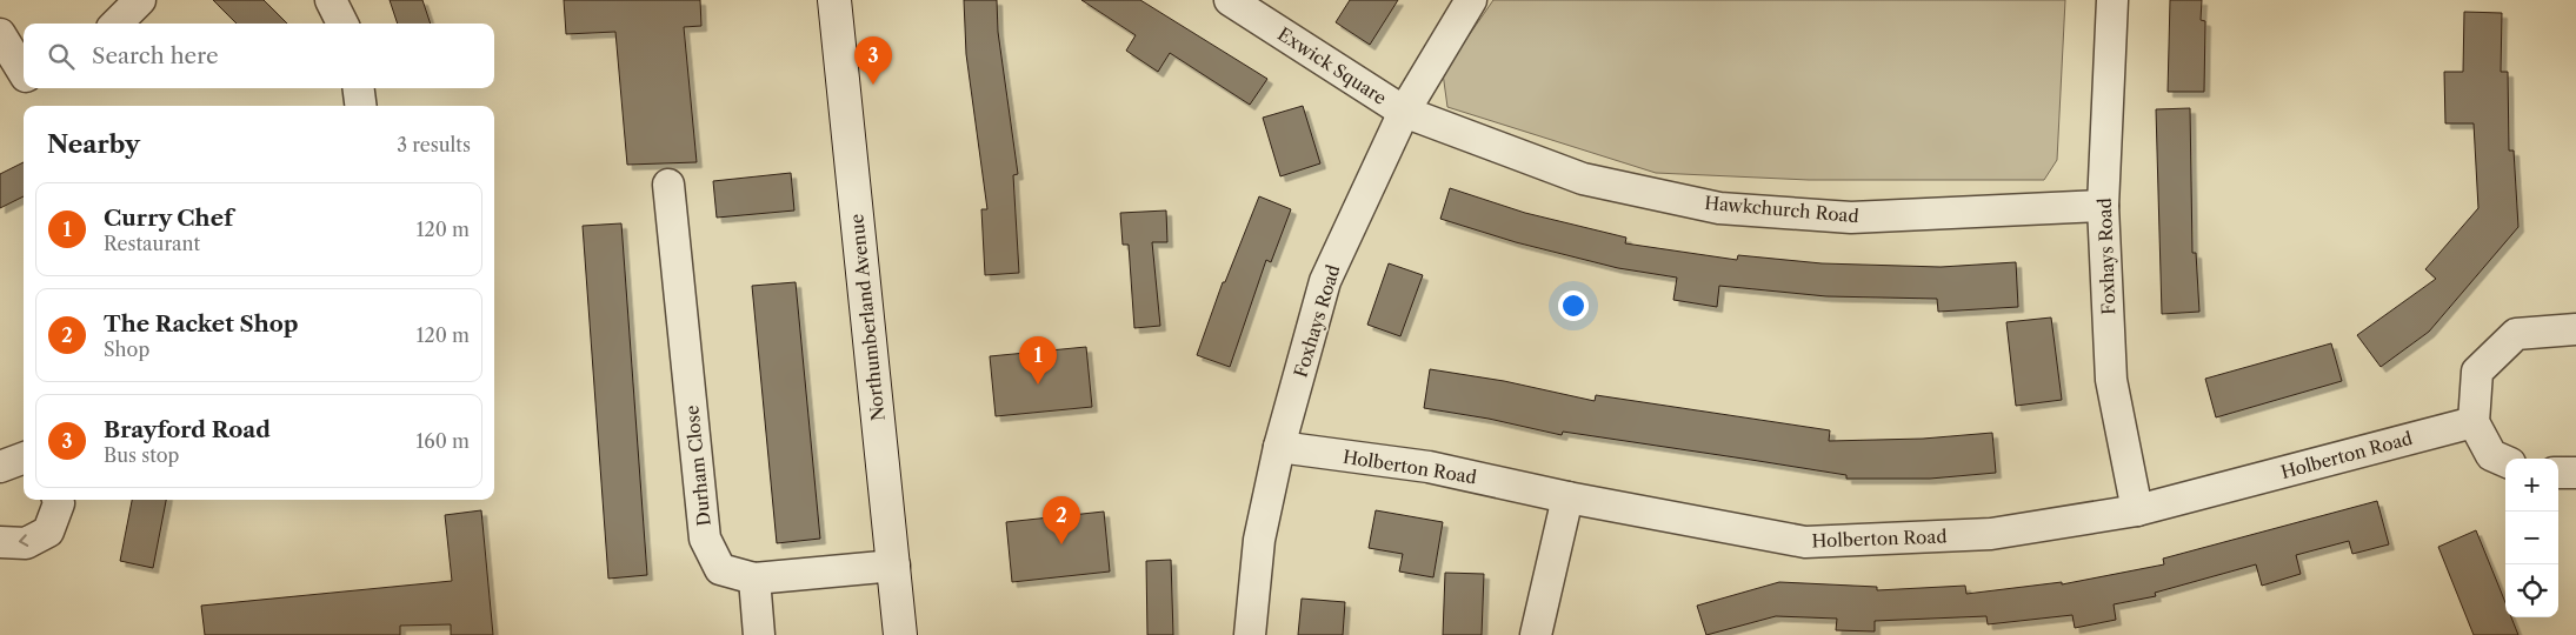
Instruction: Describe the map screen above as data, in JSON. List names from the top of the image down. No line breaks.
{"streets":{"street":["Exwick Square","Hawkchurch Road","Foxhays Road","Northumberland Avenue","Holberton Road","Durham Close"]},"crossings":[["Exwick Square","Hawkchurch Road"],["Exwick Square","Foxhays Road"],["Hawkchurch Road","Foxhays Road"],["Foxhays Road","Holberton Road"],["Northumberland Avenue","Durham Close"]],"page":{"search":"Search here","pins":["3","1","2"],"heading":["Nearby","3 results"],"list":[{"mark":"1","name":"Curry Chef","note":"Restaurant","value":"120 m"},{"mark":"2","name":"The Racket Shop","note":"Shop","value":"120 m"},{"mark":"3","name":"Brayford Road","note":"Bus stop","value":"160 m"}],"map_buttons":["+","−"]}}
